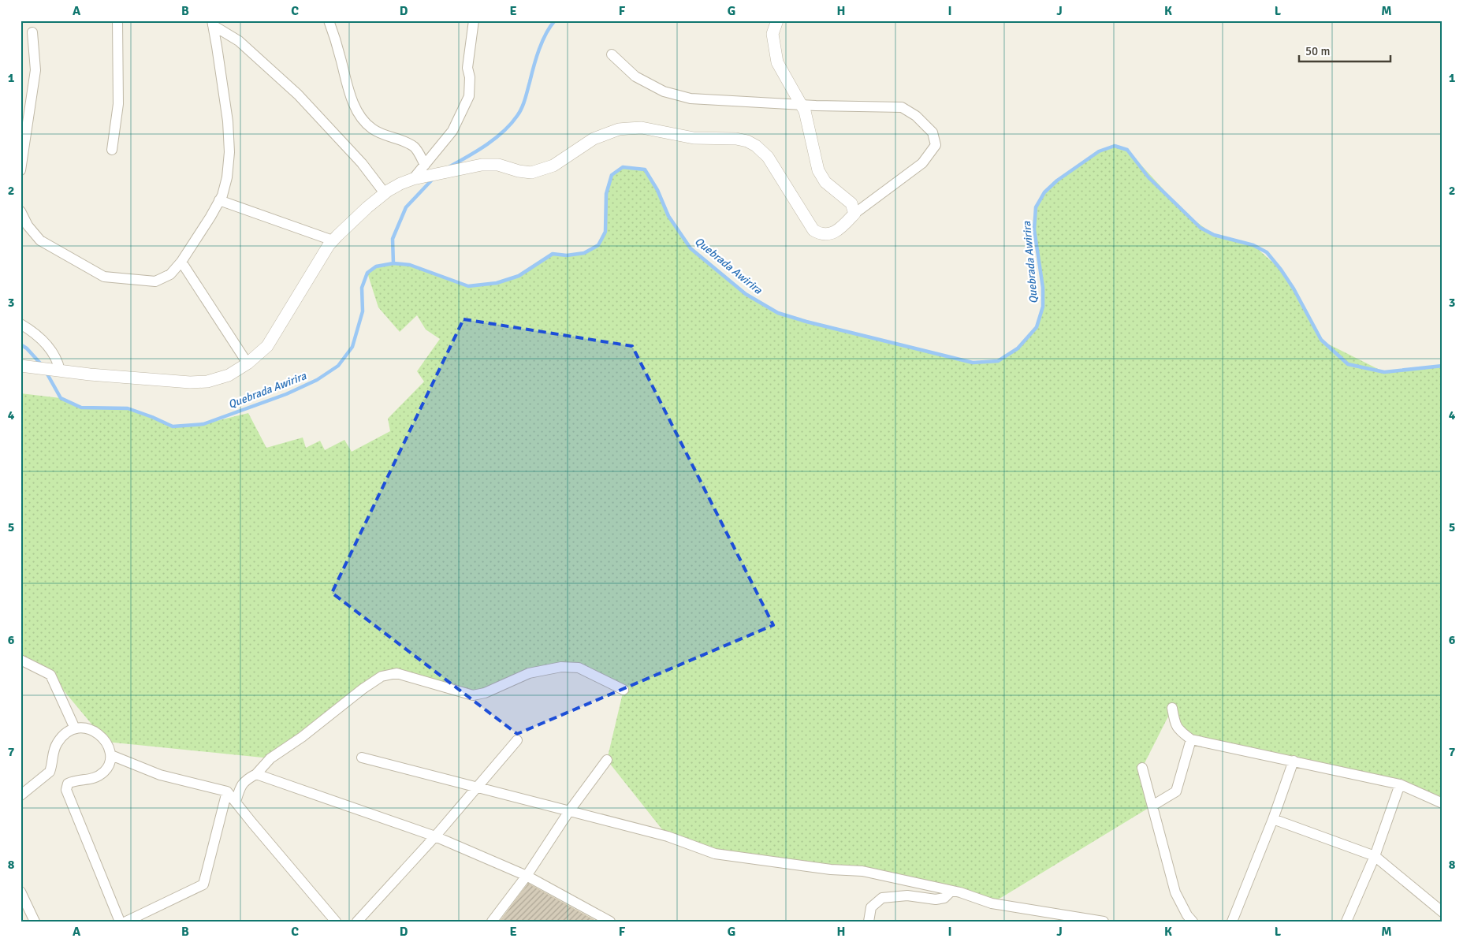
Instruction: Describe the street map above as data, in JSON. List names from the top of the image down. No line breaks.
{"water":["Quebrada Awirira"],"scale_bar":"50 m","grid":{"columns":["A","B","C","D","E","F","G","H","I","J","K","L","M"],"rows":["1","2","3","4","5","6","7","8"]}}
